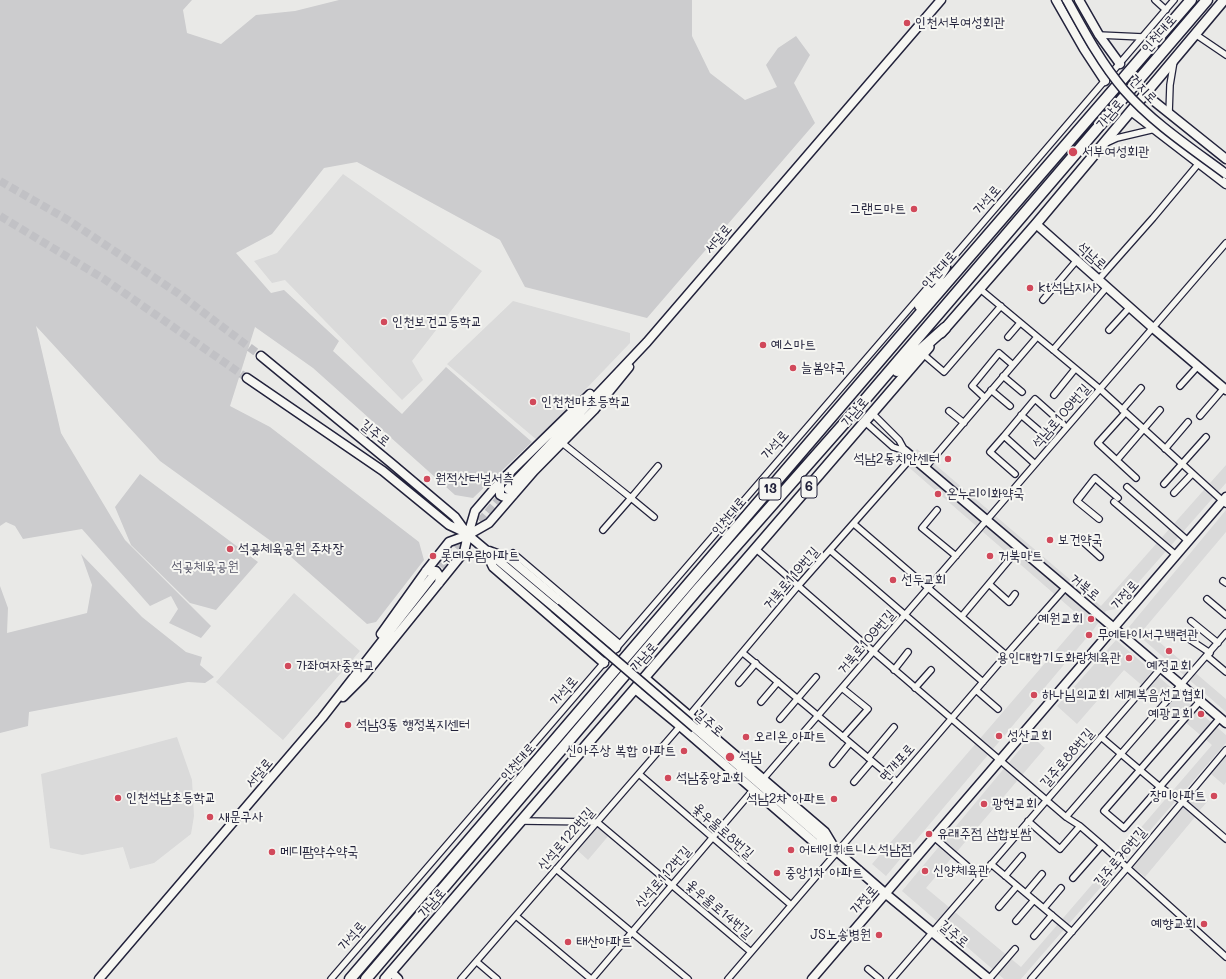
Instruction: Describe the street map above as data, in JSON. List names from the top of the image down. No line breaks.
{"streets":{"highway":["인천대로","13"],"main road":["가남로","6"],"street":["건지로","가석로","서달로","석남로","석남로109번길","길주로","거북로119번길","거북로","가정로","거북로109번길","길주로88번길","면개포로","옻우물로8번길","신석로122번길","길주로76번길","신석로112번길","옻우물로14번길"]},"crossings":[["가남로","석남로"],["가석로","길주로"],["서달로","길주로"],["석남로","석남로109번길"],["석남로109번길","거북로"],["석남로109번길","거북로109번길"],["길주로","가정로"],["길주로","길주로88번길"],["길주로","면개포로"],["거북로119번길","거북로"],["거북로119번길","신석로122번길"],["거북로","가정로"],["거북로","거북로109번길"],["거북로","길주로88번길"],["거북로","면개포로"],["면개포로","옻우물로8번길"],["면개포로","옻우물로14번길"],["옻우물로8번길","신석로122번길"],["옻우물로8번길","신석로112번길"],["신석로122번길","옻우물로14번길"],["신석로112번길","옻우물로14번길"]],"parks":["석곶체육공원"],"places":["인천서부여성회관","서부여성회관","그랜드마트","kt석남지사","인천보건고등학교","예스마트","늘봄약국","인천천마초등학교","석남2동치안센터","원적산터널서측","온누리이화약국","보건약국","석곶체육공원 주차장","롯데우람아파트","거북마트","선두교회","예원교회","무에타이서구백련관","예정교회","용인대합기도화랑체육관","가좌여자중학교","하나님의교회 세계복음선교협회","예광교회","석남3동 행정복지센터","성산교회","오리온 아파트","신아주상 복합 아파트","석남","석남중앙교회","장미아파트","인천석남초등학교","석남2차 아파트","광현교회","새문구사","유래주점 삼합보쌈","어테인휘트니스석남점","메디팜약수약국","신양체육관","중앙1차 아파트","예향교회","JS노송병원","태산아파트"]}
